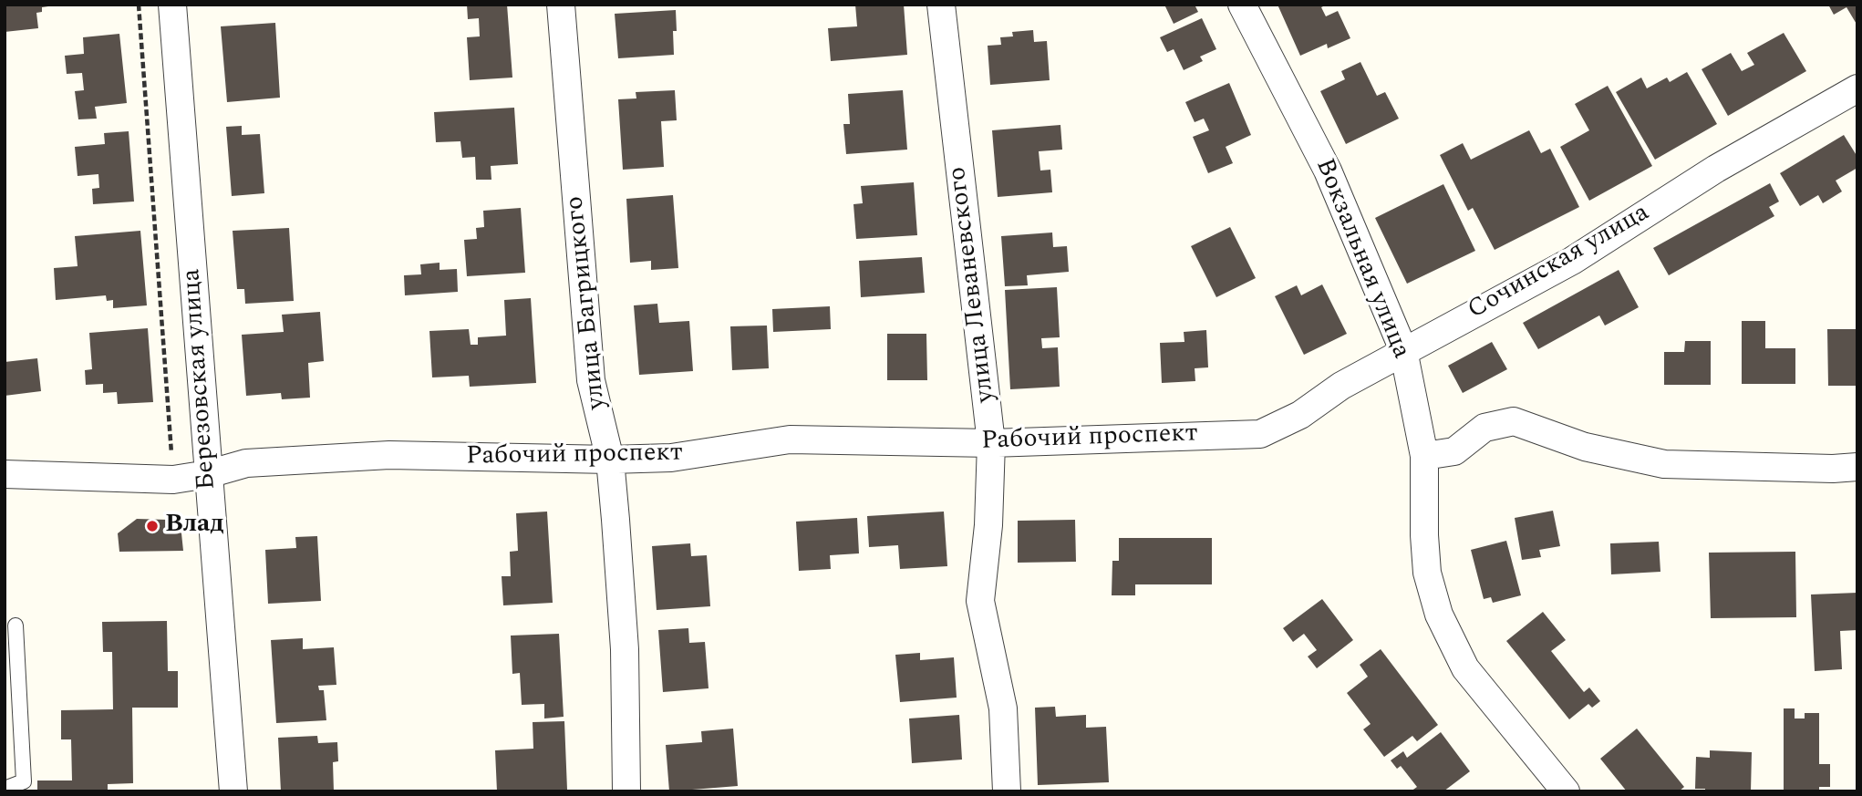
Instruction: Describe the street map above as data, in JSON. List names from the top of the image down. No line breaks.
{"streets":{"street":["Вокзальная улица","Сочинская улица","улица Леваневского","улица Багрицкого","Березовская улица","Рабочий проспект"]},"crossings":[["Вокзальная улица","Сочинская улица"],["Сочинская улица","Рабочий проспект"],["улица Леваневского","Рабочий проспект"],["улица Багрицкого","Рабочий проспект"],["Березовская улица","Рабочий проспект"]],"places":["Влад"]}
